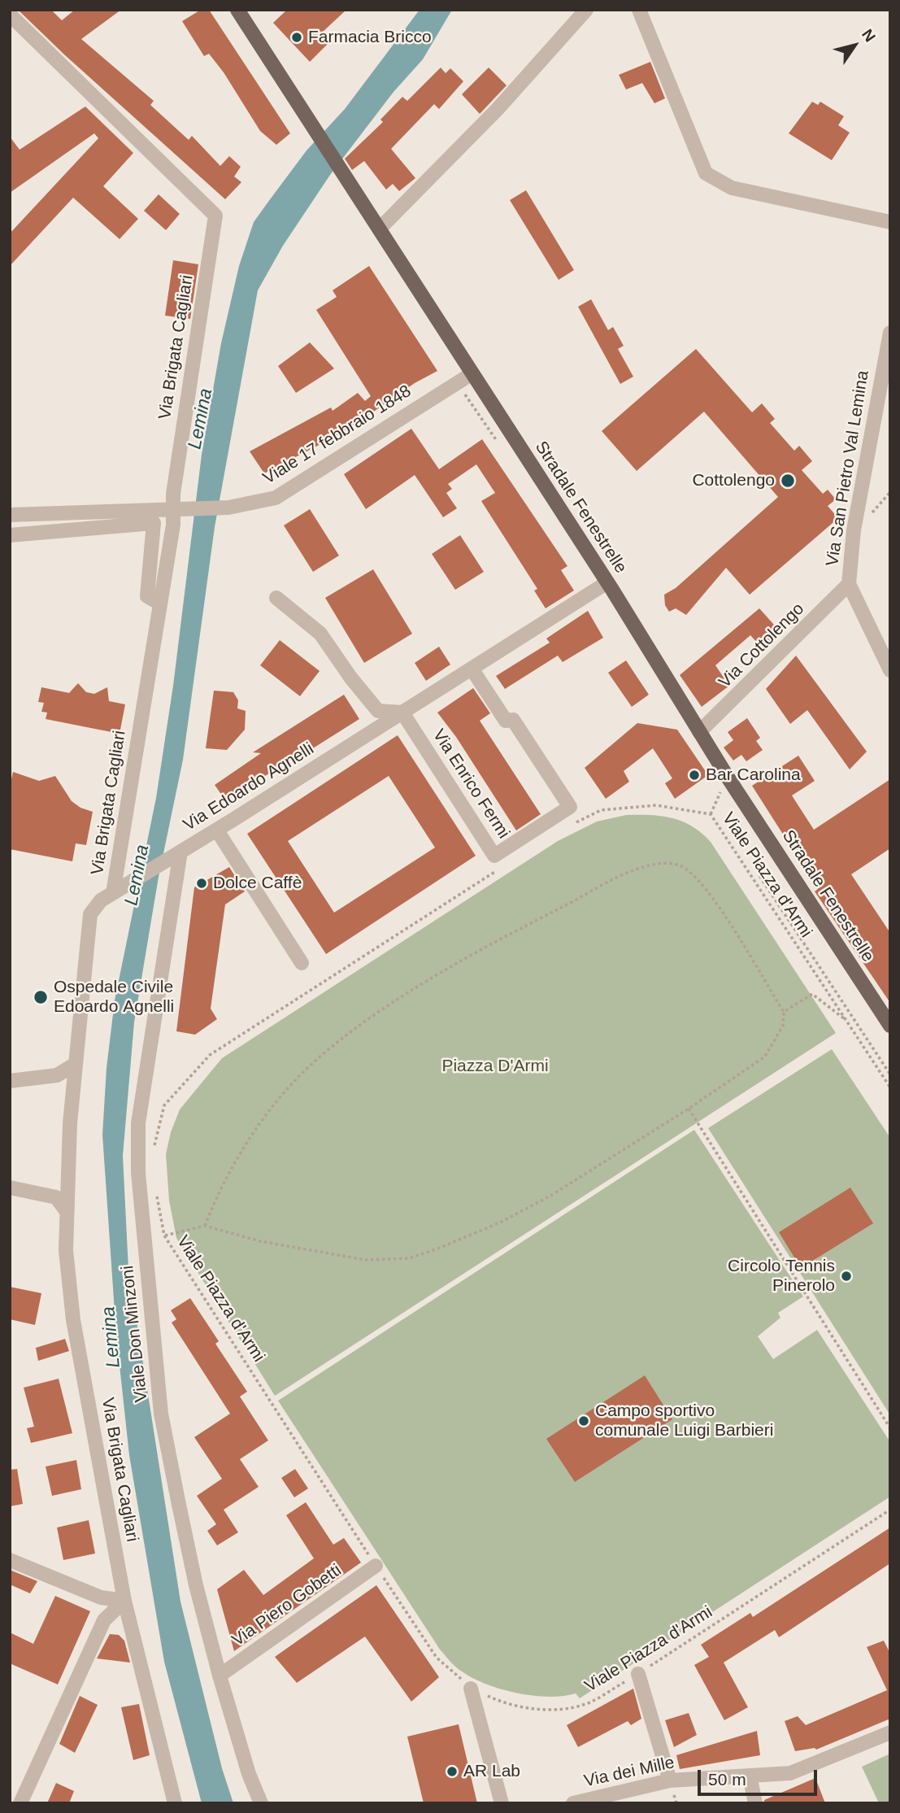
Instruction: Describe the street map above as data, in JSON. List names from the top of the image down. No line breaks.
{"streets":{"main road":["Stradale Fenestrelle"],"street":["Via Brigata Cagliari","Viale 17 febbraio 1848","Via San Pietro Val Lemina","Via Cottolengo","Via Enrico Fermi","Via Edoardo Agnelli","Viale Don Minzoni","Via Piero Gobetti","Via dei Mille"],"path":["Viale Piazza d'Armi"]},"crossings":[["Via Brigata Cagliari","Viale 17 febbraio 1848"],["Via Brigata Cagliari","Via Edoardo Agnelli"],["Viale 17 febbraio 1848","Stradale Fenestrelle"],["Via San Pietro Val Lemina","Via Cottolengo"],["Stradale Fenestrelle","Via Cottolengo"],["Stradale Fenestrelle","Via Edoardo Agnelli"],["Via Enrico Fermi","Via Edoardo Agnelli"],["Via Edoardo Agnelli","Viale Don Minzoni"],["Viale Piazza d'Armi","Via Piero Gobetti"],["Viale Don Minzoni","Via Piero Gobetti"]],"water":["Lemina"],"parks":["Piazza D'Armi"],"places":["Farmacia Bricco","Cottolengo","Bar Carolina","Dolce Caffè","Ospedale Civile Edoardo Agnelli","Circolo Tennis Pinerolo","Campo sportivo comunale Luigi Barbieri","AR Lab"],"scale_bar":"50 m","north":"top right"}
